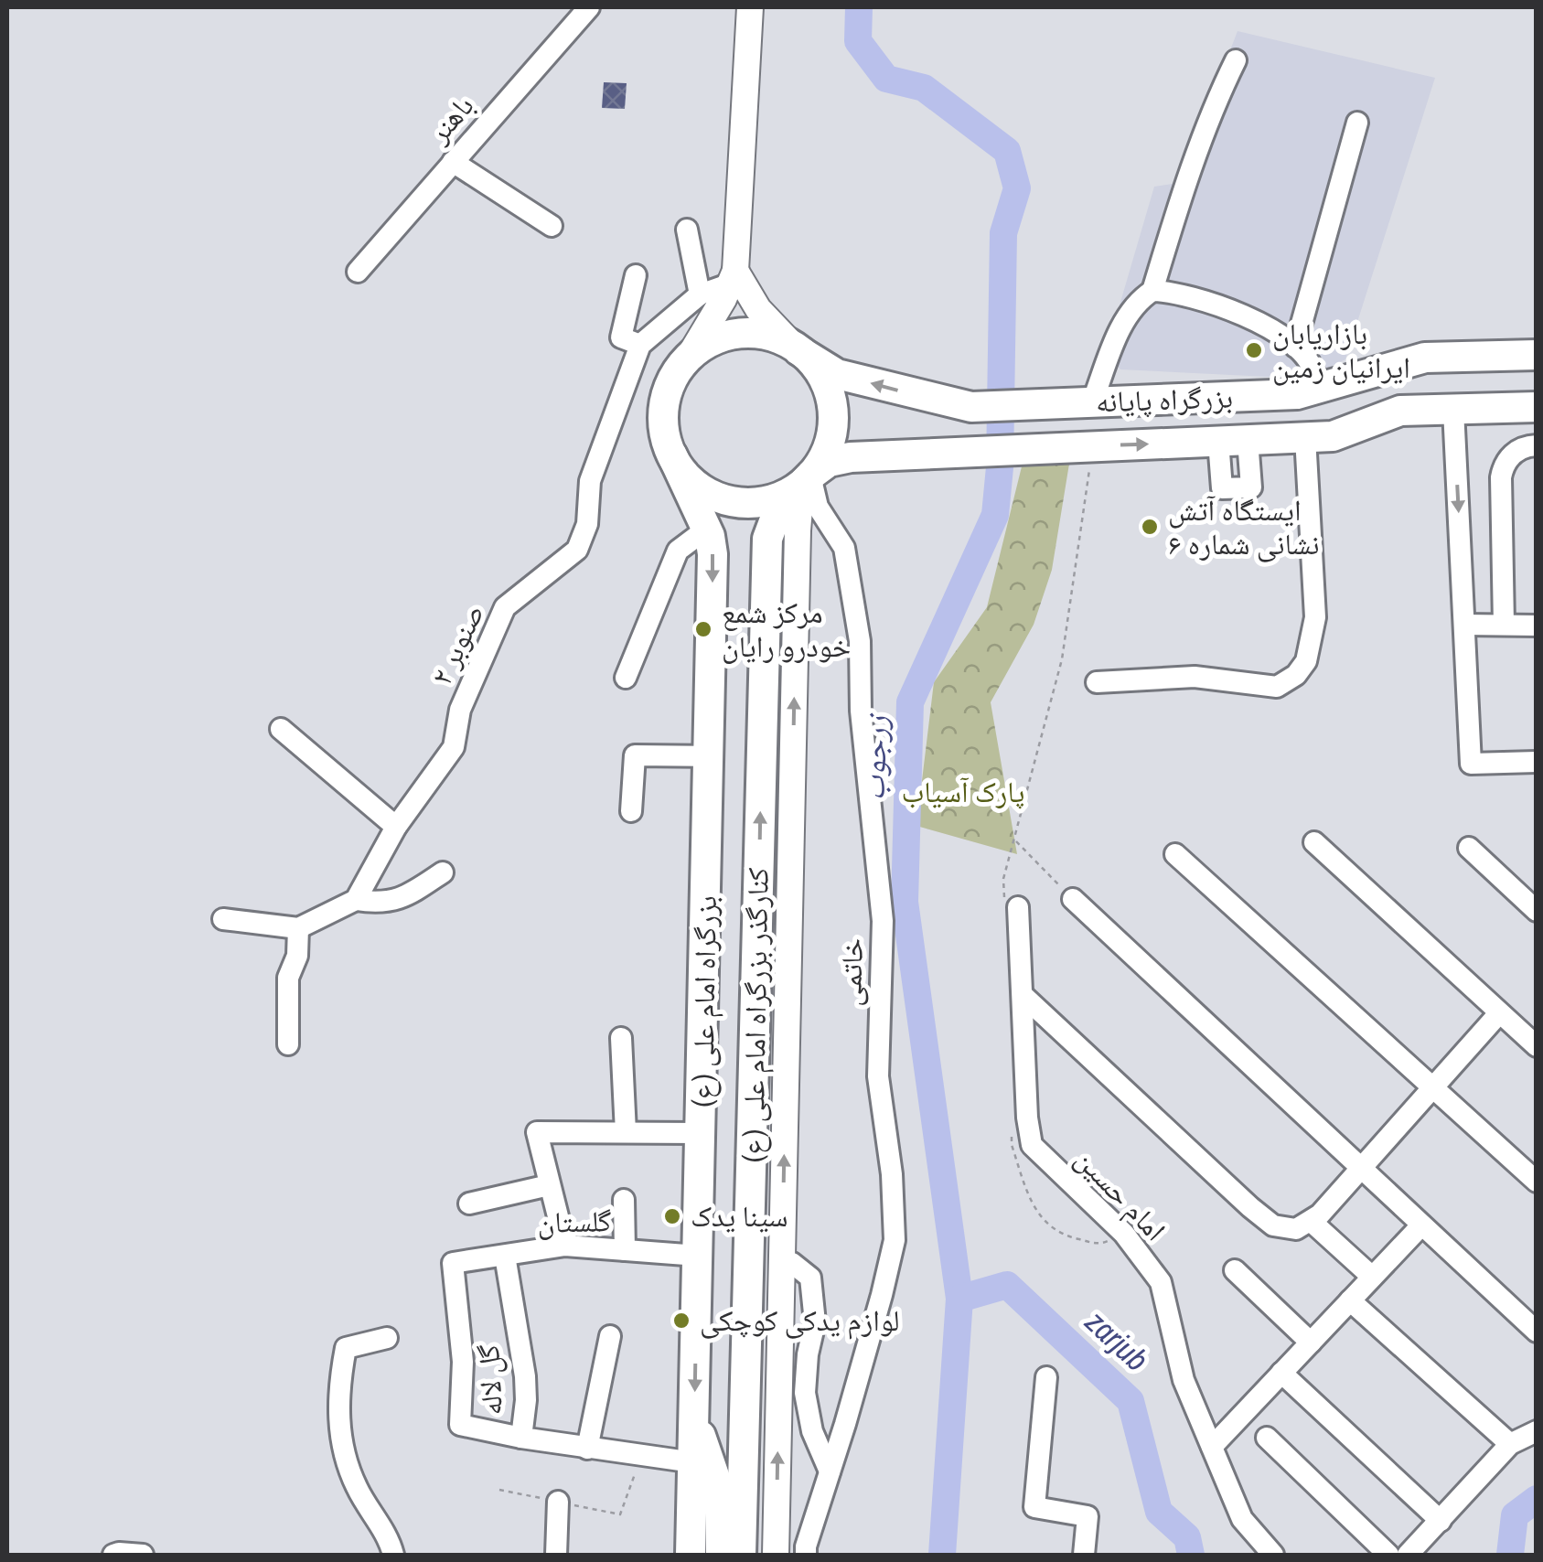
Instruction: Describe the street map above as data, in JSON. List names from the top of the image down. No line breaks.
{"streets":{"highway":["بزرگراه پایانه","بزرگراه امام علی (ع)"],"main road":["کنارگذر بزرگراه امام علی (ع)"],"street":["باهنر","صنوبر ۲","خاتمی","امام حسین","گلستان","گل لاله"]},"crossings":[["بزرگراه پایانه","خاتمی"],["بزرگراه پایانه","بزرگراه امام علی (ع)"],["بزرگراه پایانه","کنارگذر بزرگراه امام علی (ع)"],["خاتمی","بزرگراه امام علی (ع)"],["خاتمی","کنارگذر بزرگراه امام علی (ع)"],["بزرگراه امام علی (ع)","کنارگذر بزرگراه امام علی (ع)"],["بزرگراه امام علی (ع)","گلستان"],["بزرگراه امام علی (ع)","گل لاله"],["گلستان","گل لاله"]],"one_way":["کنارگذر بزرگراه امام علی (ع)"],"water":["زرجوب","zarjub"],"parks":["پارک آسیاب"],"places":["بازاریابان ایرانیان زمین","ایستگاه آتش نشانی شماره ۶","مرکز شمع خودرو رایان","سینا یدک","لوازم یدکی کوچکی"]}
